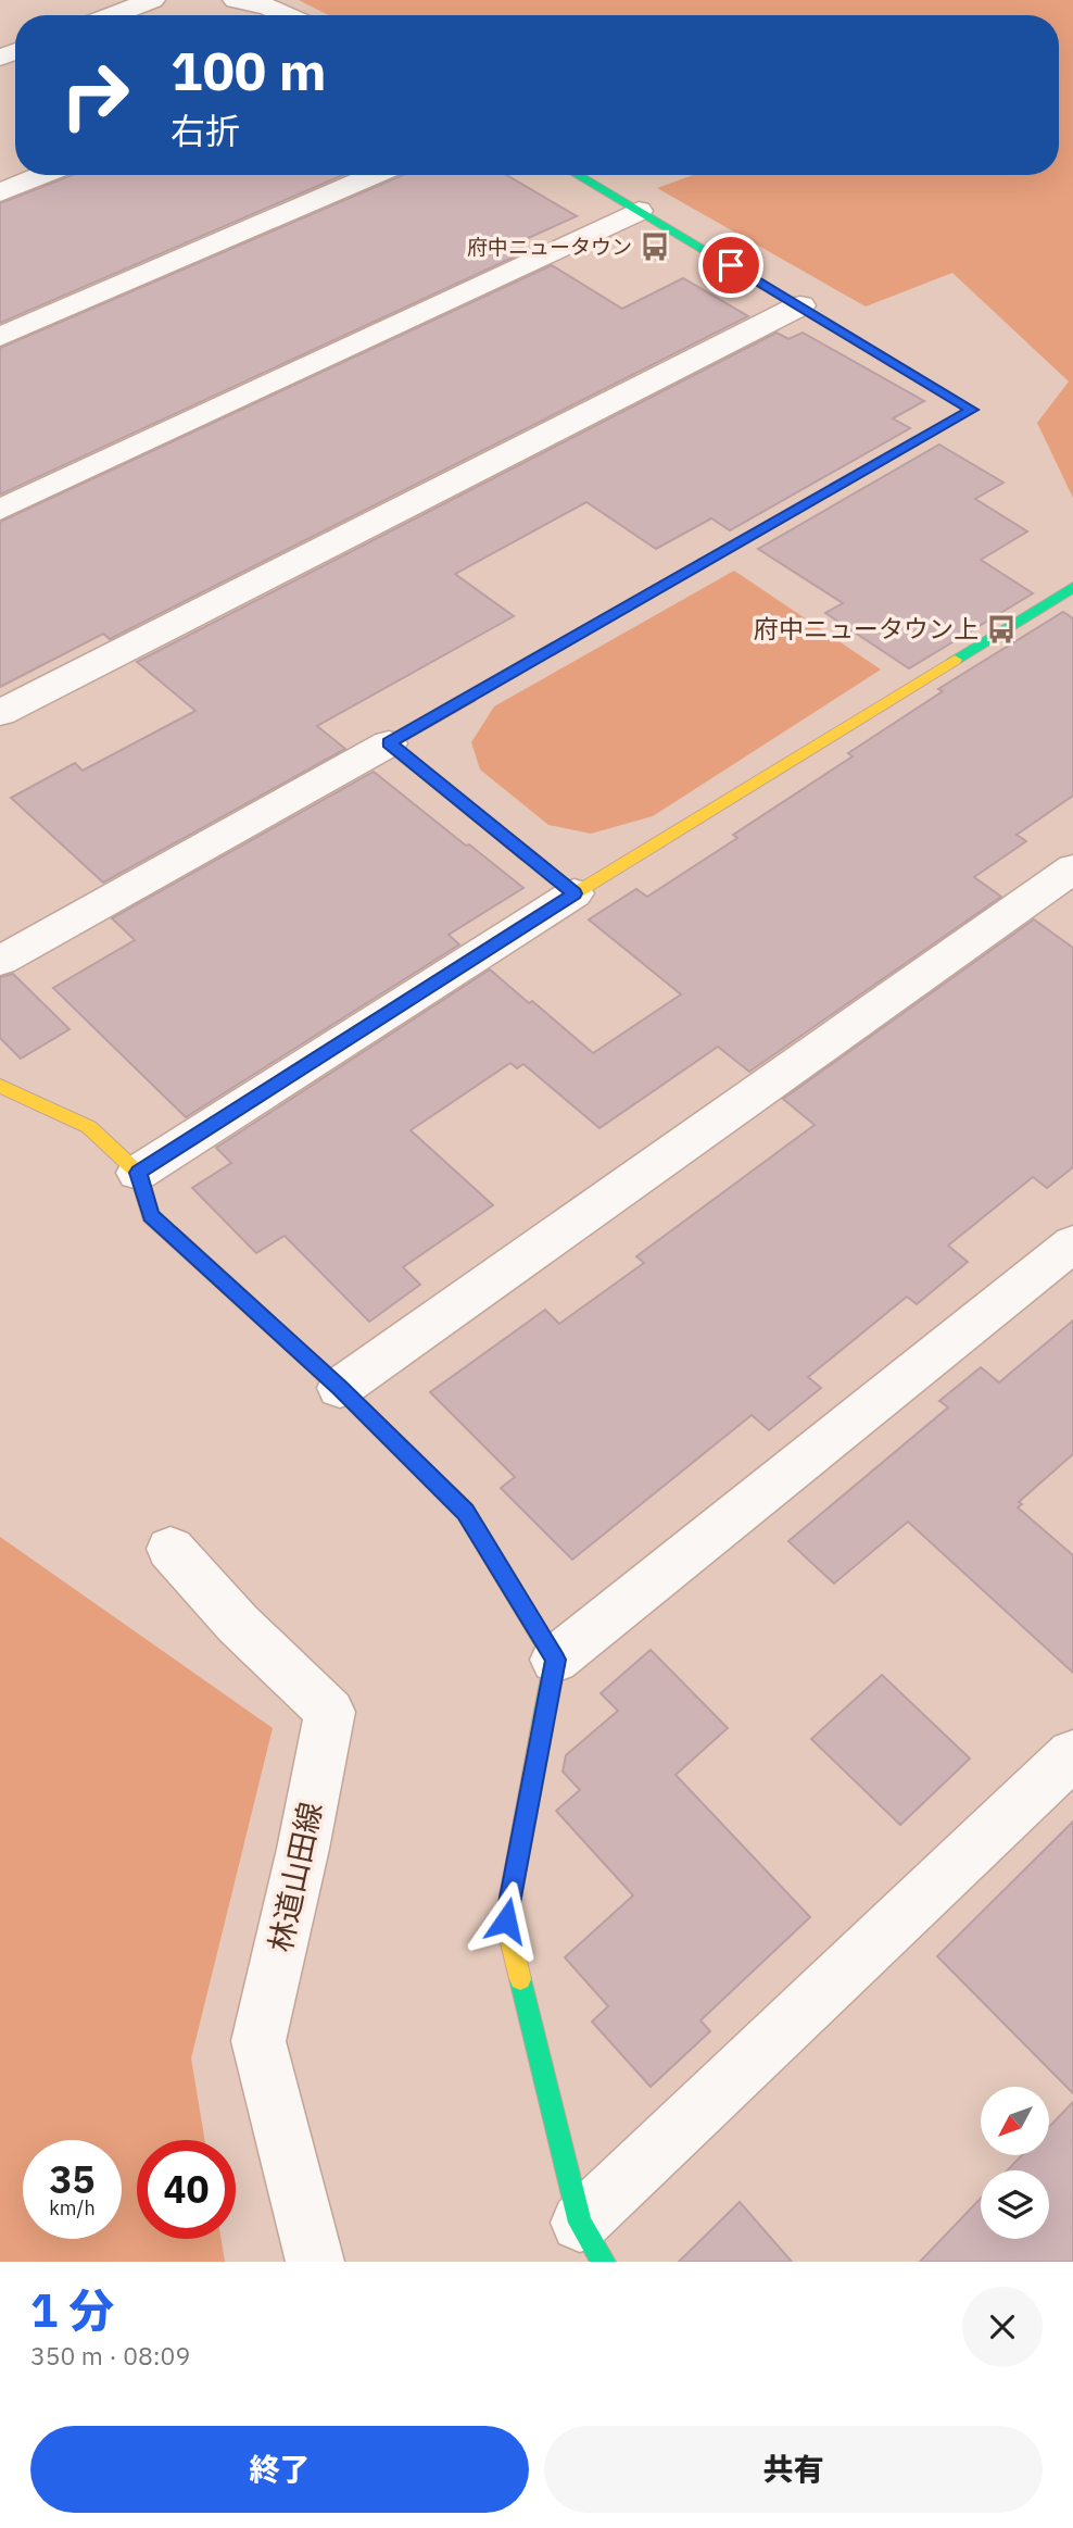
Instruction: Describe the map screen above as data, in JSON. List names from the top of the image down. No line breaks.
{"streets":{"street":["林道山田線"]},"places":{"bus stop":["府中ニュータウン","府中ニュータウン上"]},"north":"bottom left","page":{"turn":["100 m","右折"],"speed":"35 km/h","limit":"40","heading":["1 分","350 m · 08:09"],"buttons":["終了","共有"]}}
